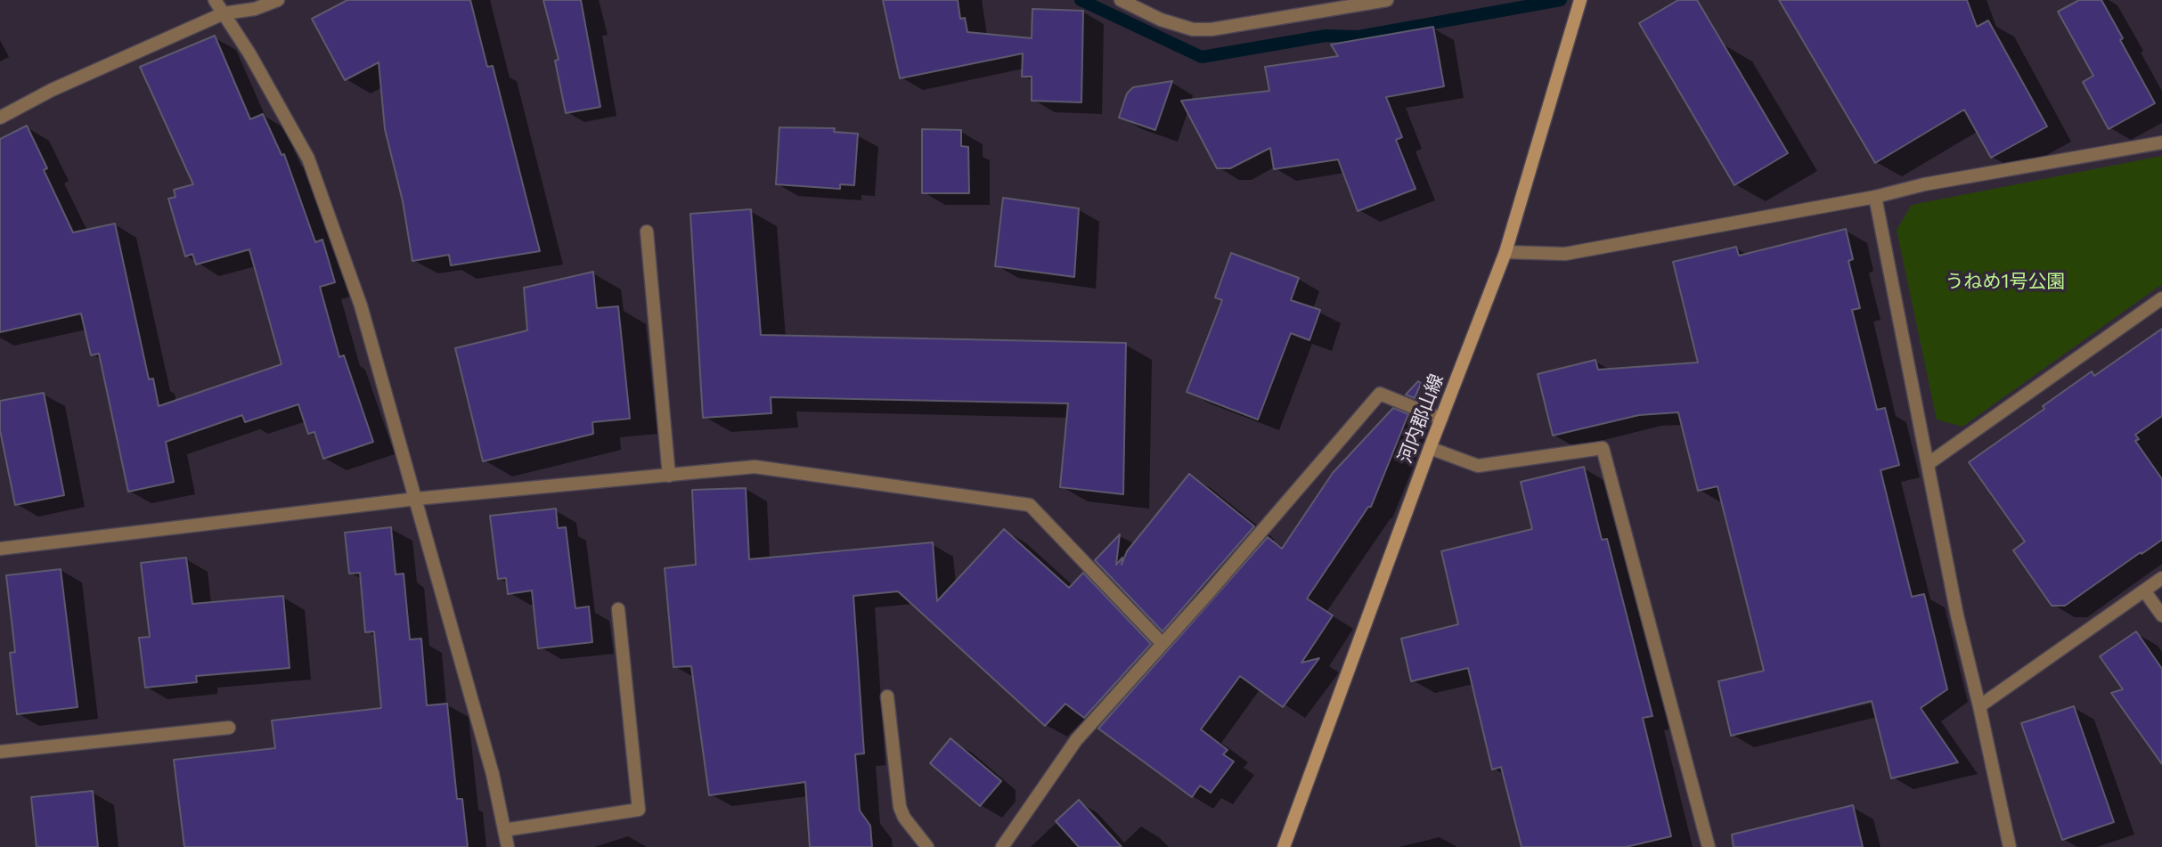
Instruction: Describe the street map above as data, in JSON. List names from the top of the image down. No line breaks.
{"streets":{"main road":["河内郡山線"]},"parks":["うねめ1号公園"]}
